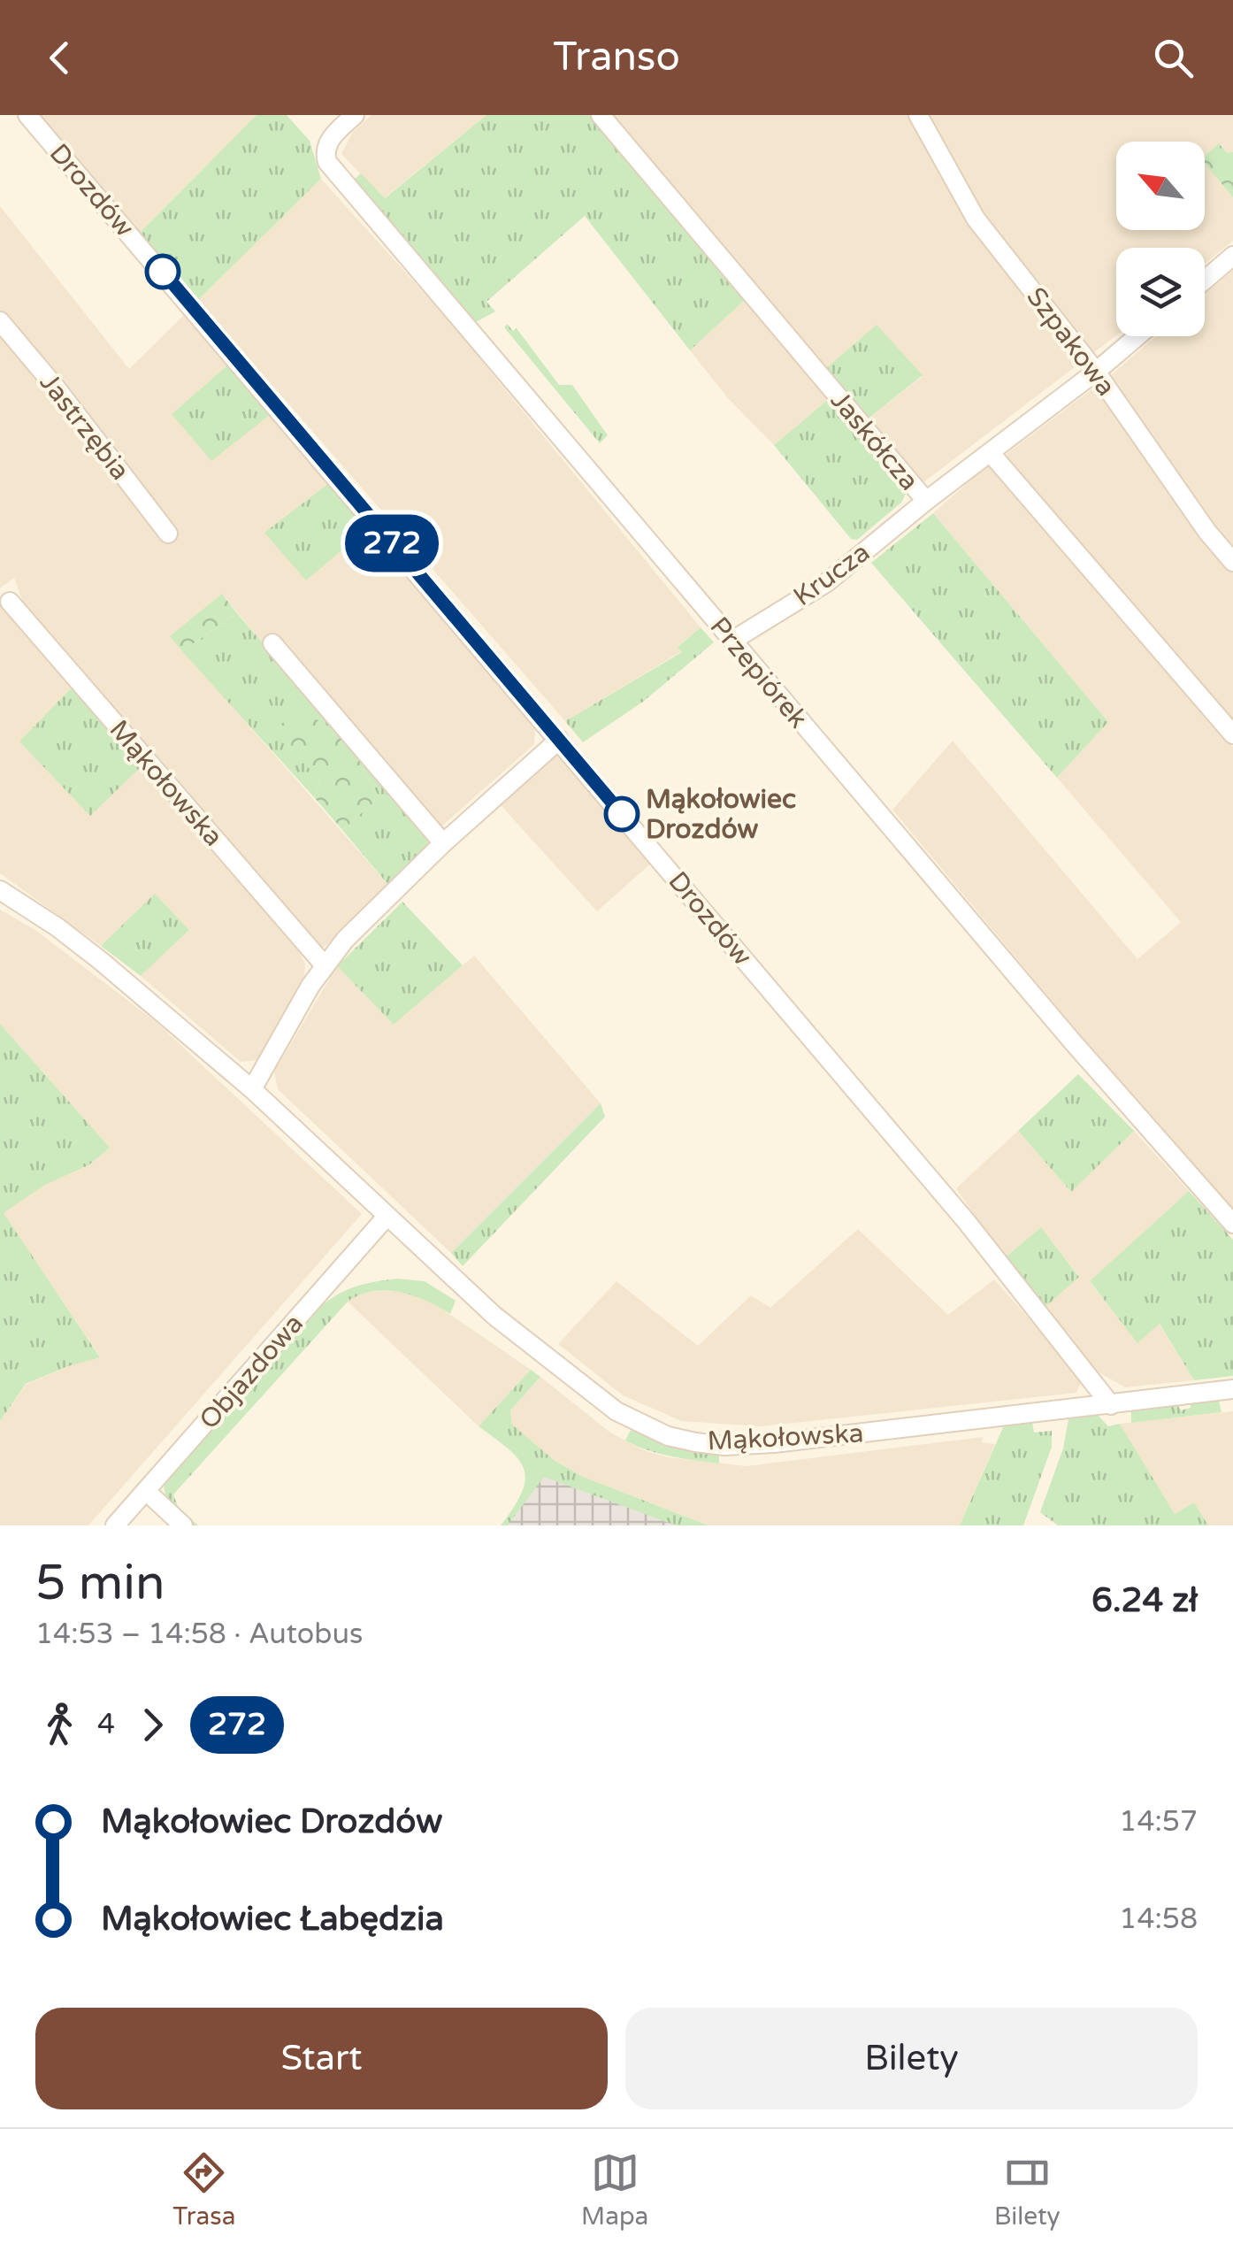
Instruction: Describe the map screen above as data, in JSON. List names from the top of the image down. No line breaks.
{"streets":{"street":["Drozdów","Szpakowa","Jastrzębia","Jaskółcza","Krucza","Przepiórek","Mąkołowska","Objazdowa"]},"crossings":[["Drozdów","Mąkołowska"],["Jaskółcza","Krucza"],["Krucza","Przepiórek"],["Mąkołowska","Objazdowa"]],"places":["Mąkołowiec Drozdów"],"lines":["bus line 272"],"north":"top left","page":{"header":"Transo","on_map":"272","heading":["5 min","14:53 – 14:58 · Autobus","6.24 zł"],"legs":["4","272"],"list":[{"name":"Mąkołowiec Drozdów","value":"14:57"},{"name":"Mąkołowiec Łabędzia","value":"14:58"}],"buttons":["Start","Bilety"],"tabs":["Trasa","Mapa","Bilety"]}}
